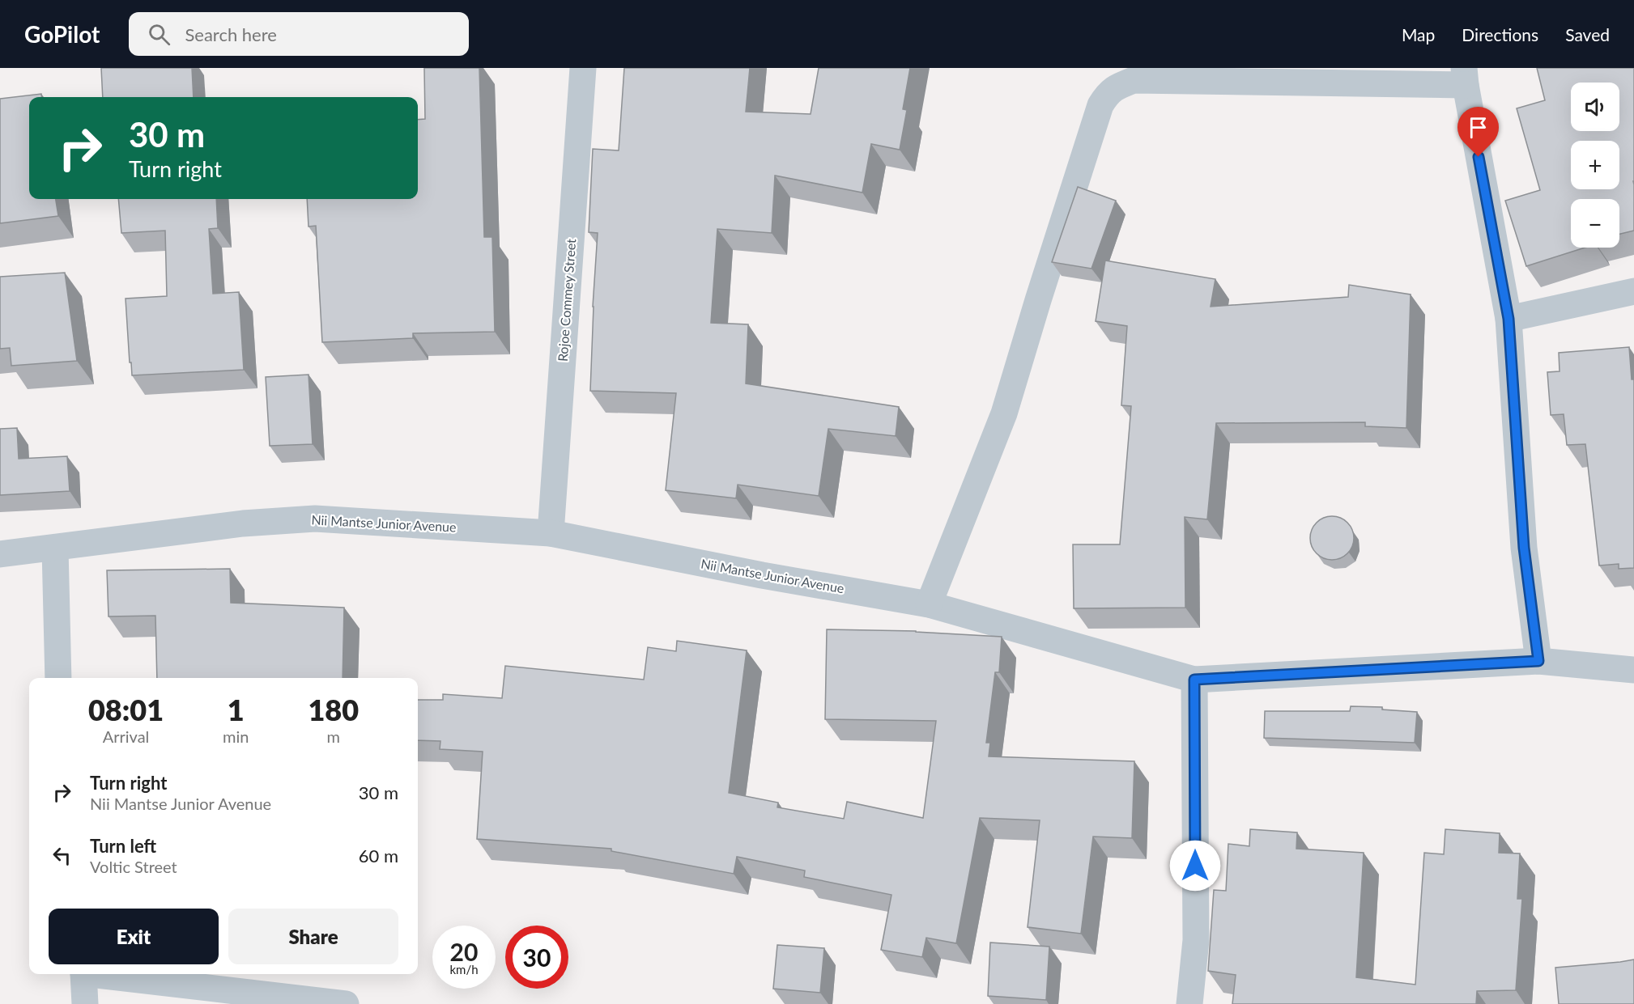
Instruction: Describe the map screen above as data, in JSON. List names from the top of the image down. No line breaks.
{"streets":{"street":["Rojoe Commey Street","Nii Mantse Junior Avenue"]},"crossings":[["Rojoe Commey Street","Nii Mantse Junior Avenue"]],"page":{"header":"GoPilot","search":"Search here","nav":["Map","Directions","Saved"],"map_buttons":["+","−"],"turn":["30 m","Turn right"],"eta":["08:01","Arrival","1","min","180","m"],"list":[{"name":"Turn right","note":"Nii Mantse Junior Avenue","value":"30 m"},{"name":"Turn left","note":"Voltic Street","value":"60 m"}],"buttons":["Exit","Share"],"speed":"20 km/h","limit":"30"}}
